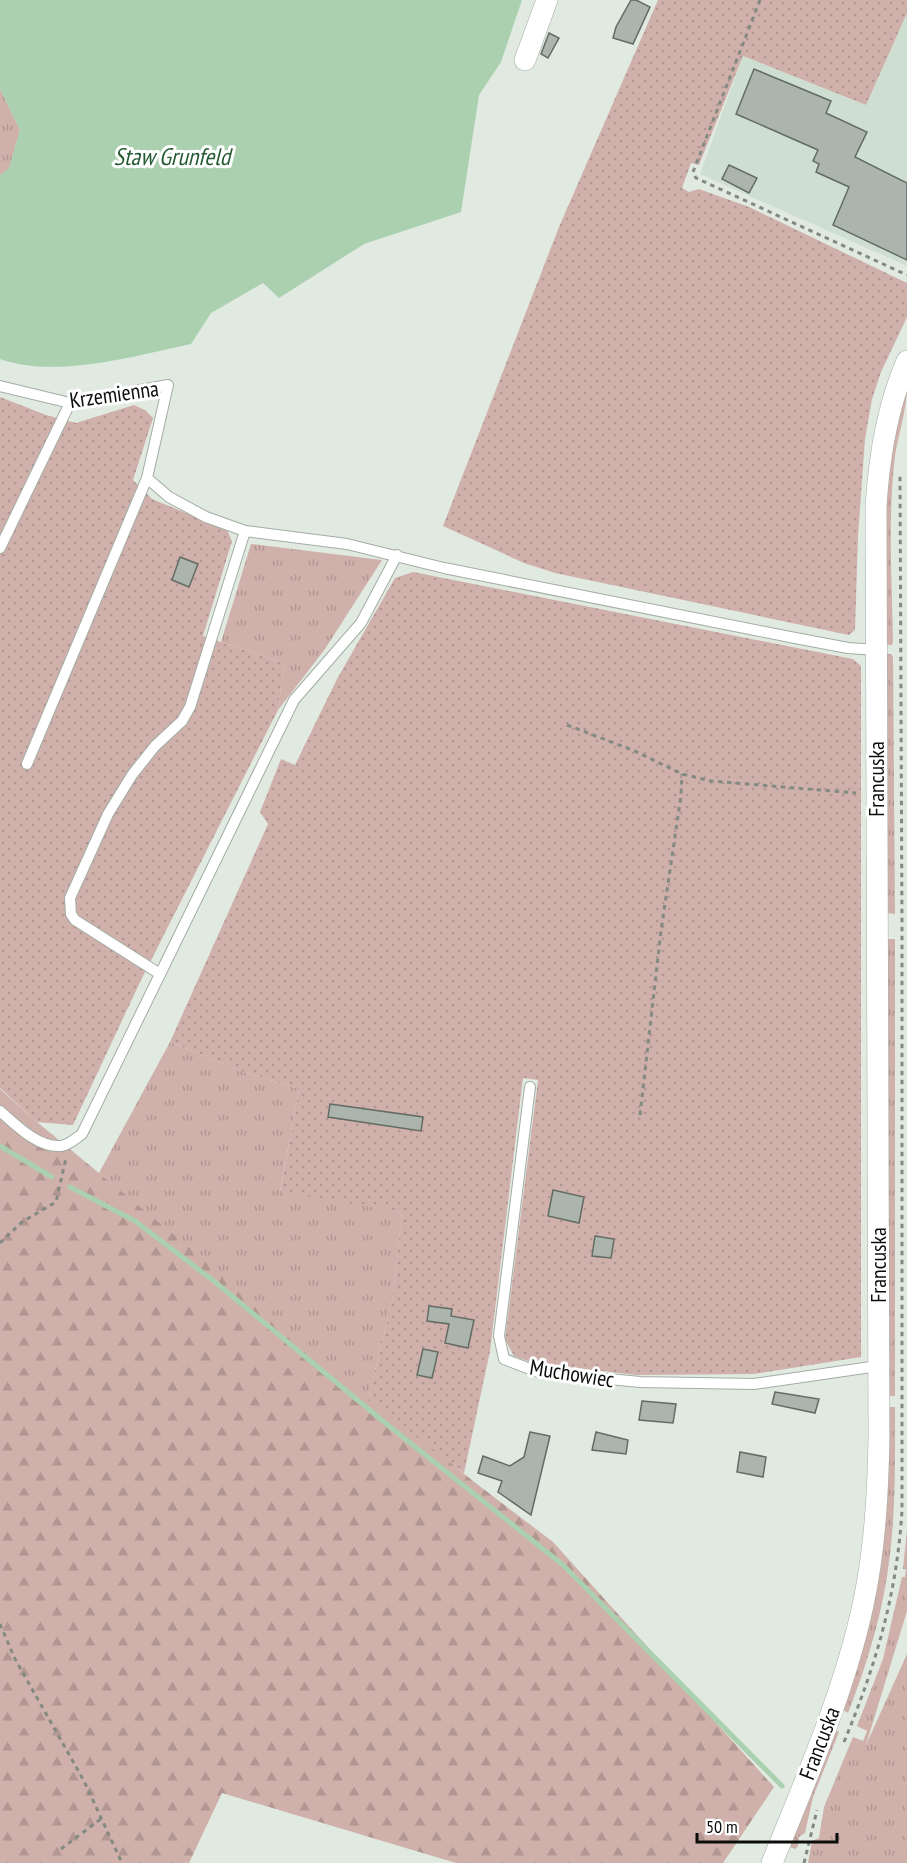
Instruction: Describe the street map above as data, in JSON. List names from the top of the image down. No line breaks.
{"streets":{"street":["Francuska"],"lane":["Krzemienna","Muchowiec"]},"crossings":[["Francuska","Muchowiec"]],"water":["Staw Grunfeld"],"scale_bar":"50 m"}
